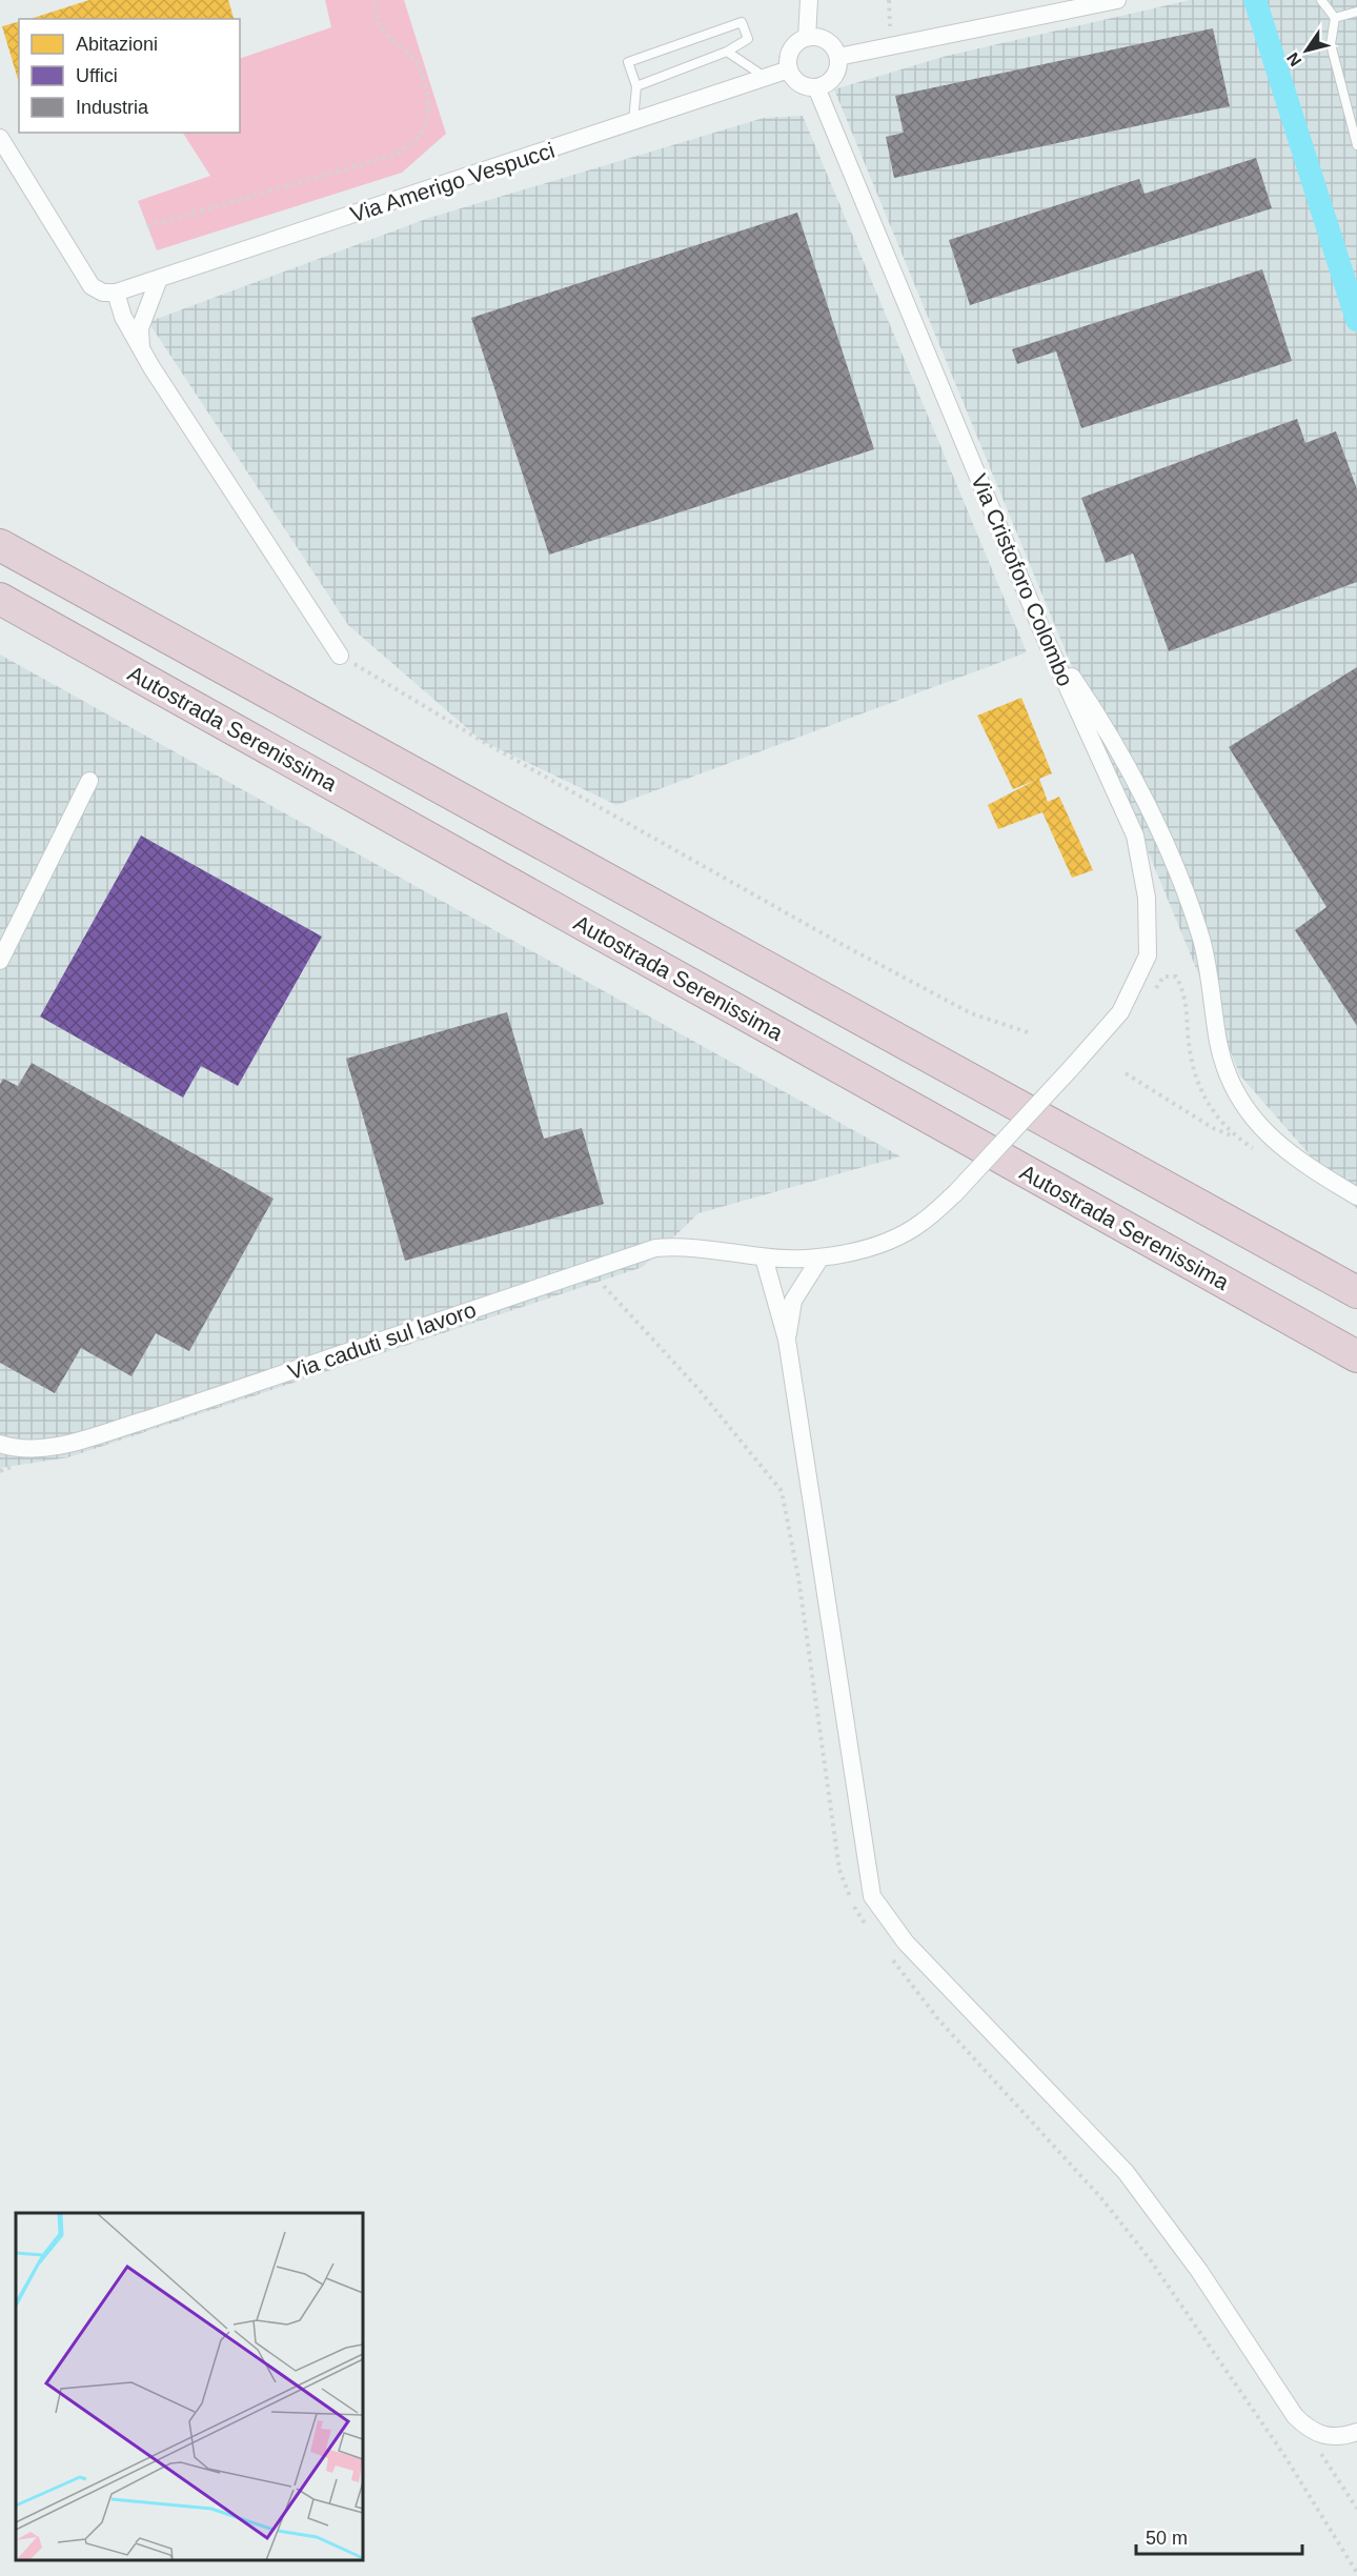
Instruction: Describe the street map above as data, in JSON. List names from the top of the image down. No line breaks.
{"streets":{"highway":["Autostrada Serenissima"],"street":["Via Amerigo Vespucci","Via Cristoforo Colombo","Via caduti sul lavoro"]},"crossings":[["Via Amerigo Vespucci","Via Cristoforo Colombo"],["Via Cristoforo Colombo","Via caduti sul lavoro"]],"legend":["Abitazioni","Uffici","Industria"],"scale_bar":"50 m","north":"bottom left"}
